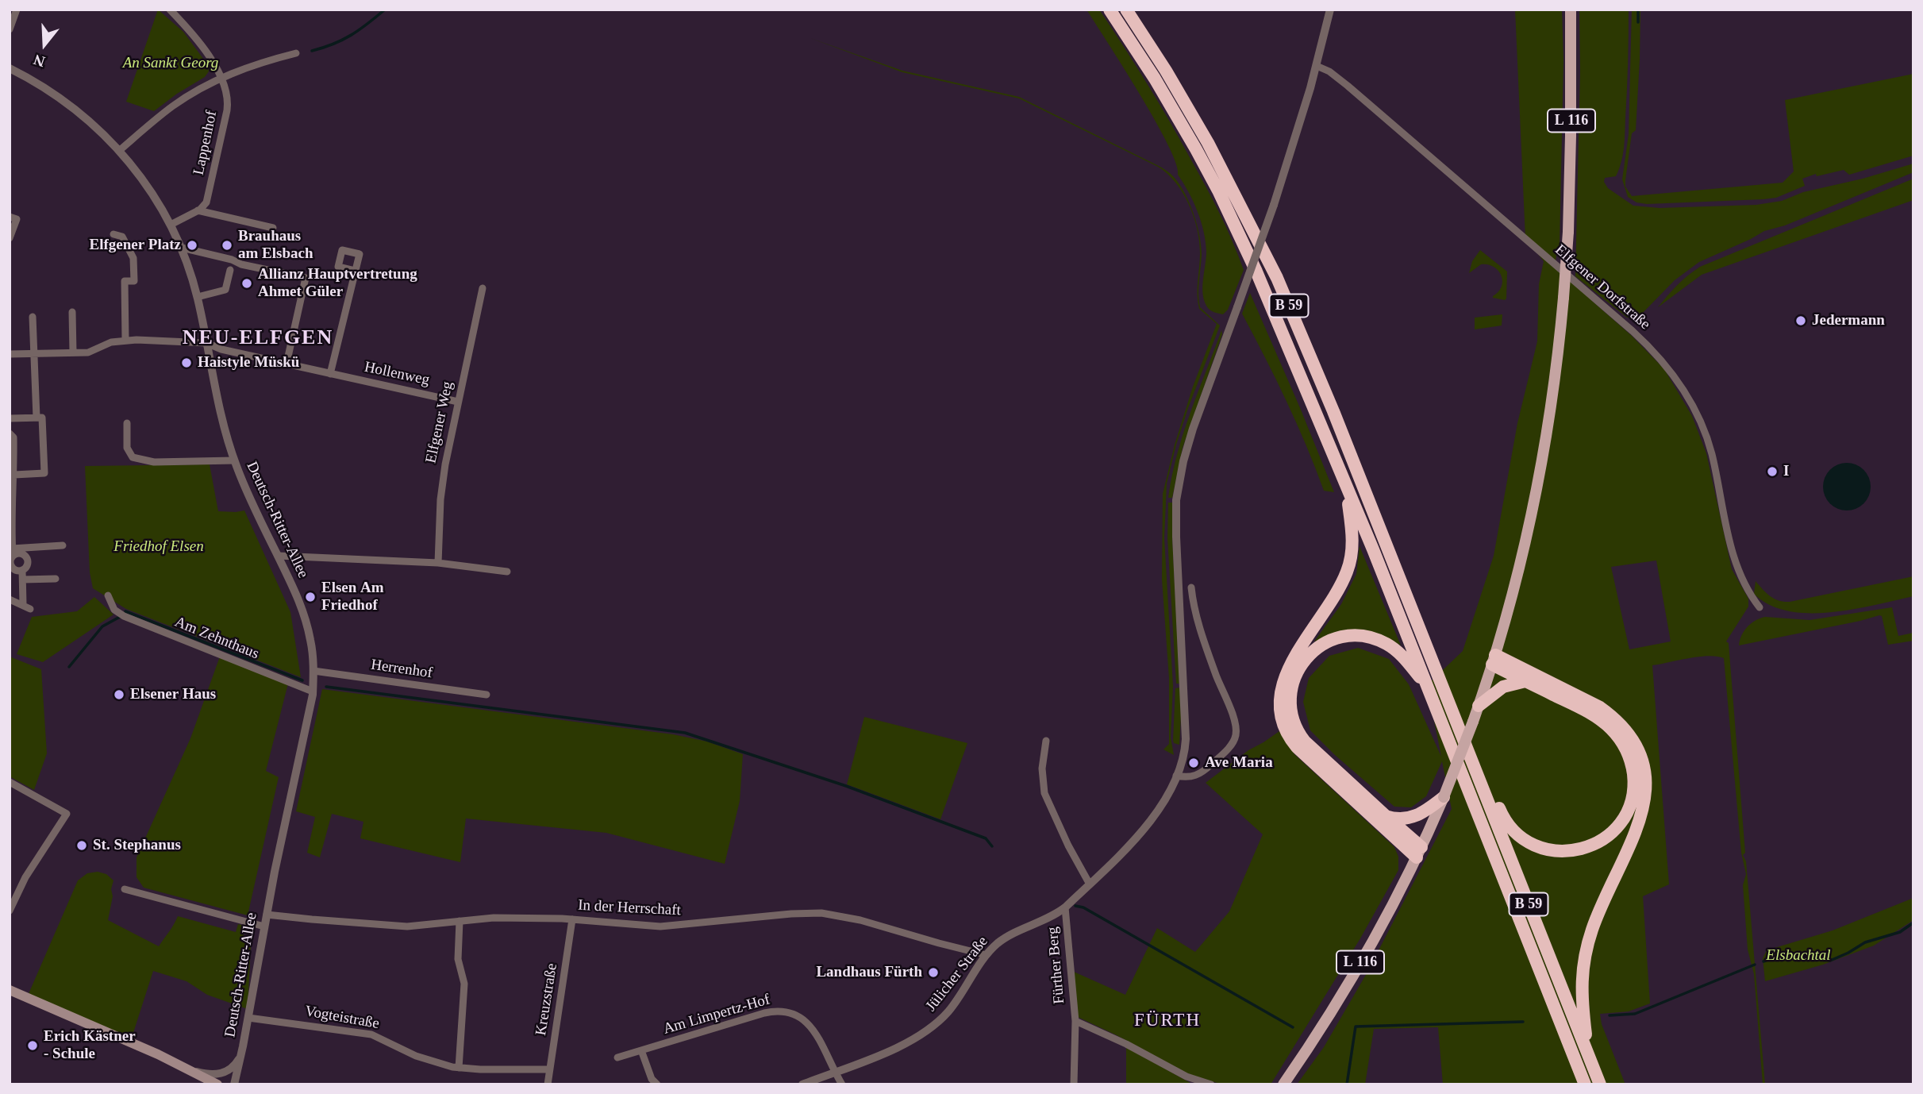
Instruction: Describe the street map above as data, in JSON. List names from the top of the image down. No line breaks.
{"streets":{"highway":["B 59"],"main road":["L 116"],"street":["Lappenhof","Elfgener Dorfstraße","Hollenweg","Elfgener Weg","Deutsch-Ritter-Allee","Am Zehnthaus","Herrenhof","In der Herrschaft","Fürther Berg","Jülicher Straße","Kreuzstraße","Am Limpertz-Hof","Vogteistraße"]},"crossings":[["Elfgener Dorfstraße","Jülicher Straße"],["Hollenweg","Elfgener Weg"],["Hollenweg","Deutsch-Ritter-Allee"],["Deutsch-Ritter-Allee","Am Zehnthaus"],["Deutsch-Ritter-Allee","Herrenhof"],["Deutsch-Ritter-Allee","In der Herrschaft"],["Deutsch-Ritter-Allee","Vogteistraße"],["In der Herrschaft","Jülicher Straße"],["In der Herrschaft","Kreuzstraße"],["Fürther Berg","Jülicher Straße"],["Jülicher Straße","Am Limpertz-Hof"],["Kreuzstraße","Vogteistraße"]],"districts":["NEU-ELFGEN","FÜRTH"],"parks":["An Sankt Georg","Friedhof Elsen","Elsbachtal"],"places":["Elfgener Platz","Brauhaus am Elsbach","Allianz Hauptvertretung Ahmet Güler","Jedermann","Haistyle Müskü","I","Elsen Am Friedhof","Elsener Haus","Ave Maria","St. Stephanus","Landhaus Fürth","Erich Kästner - Schule"],"north":"bottom"}
